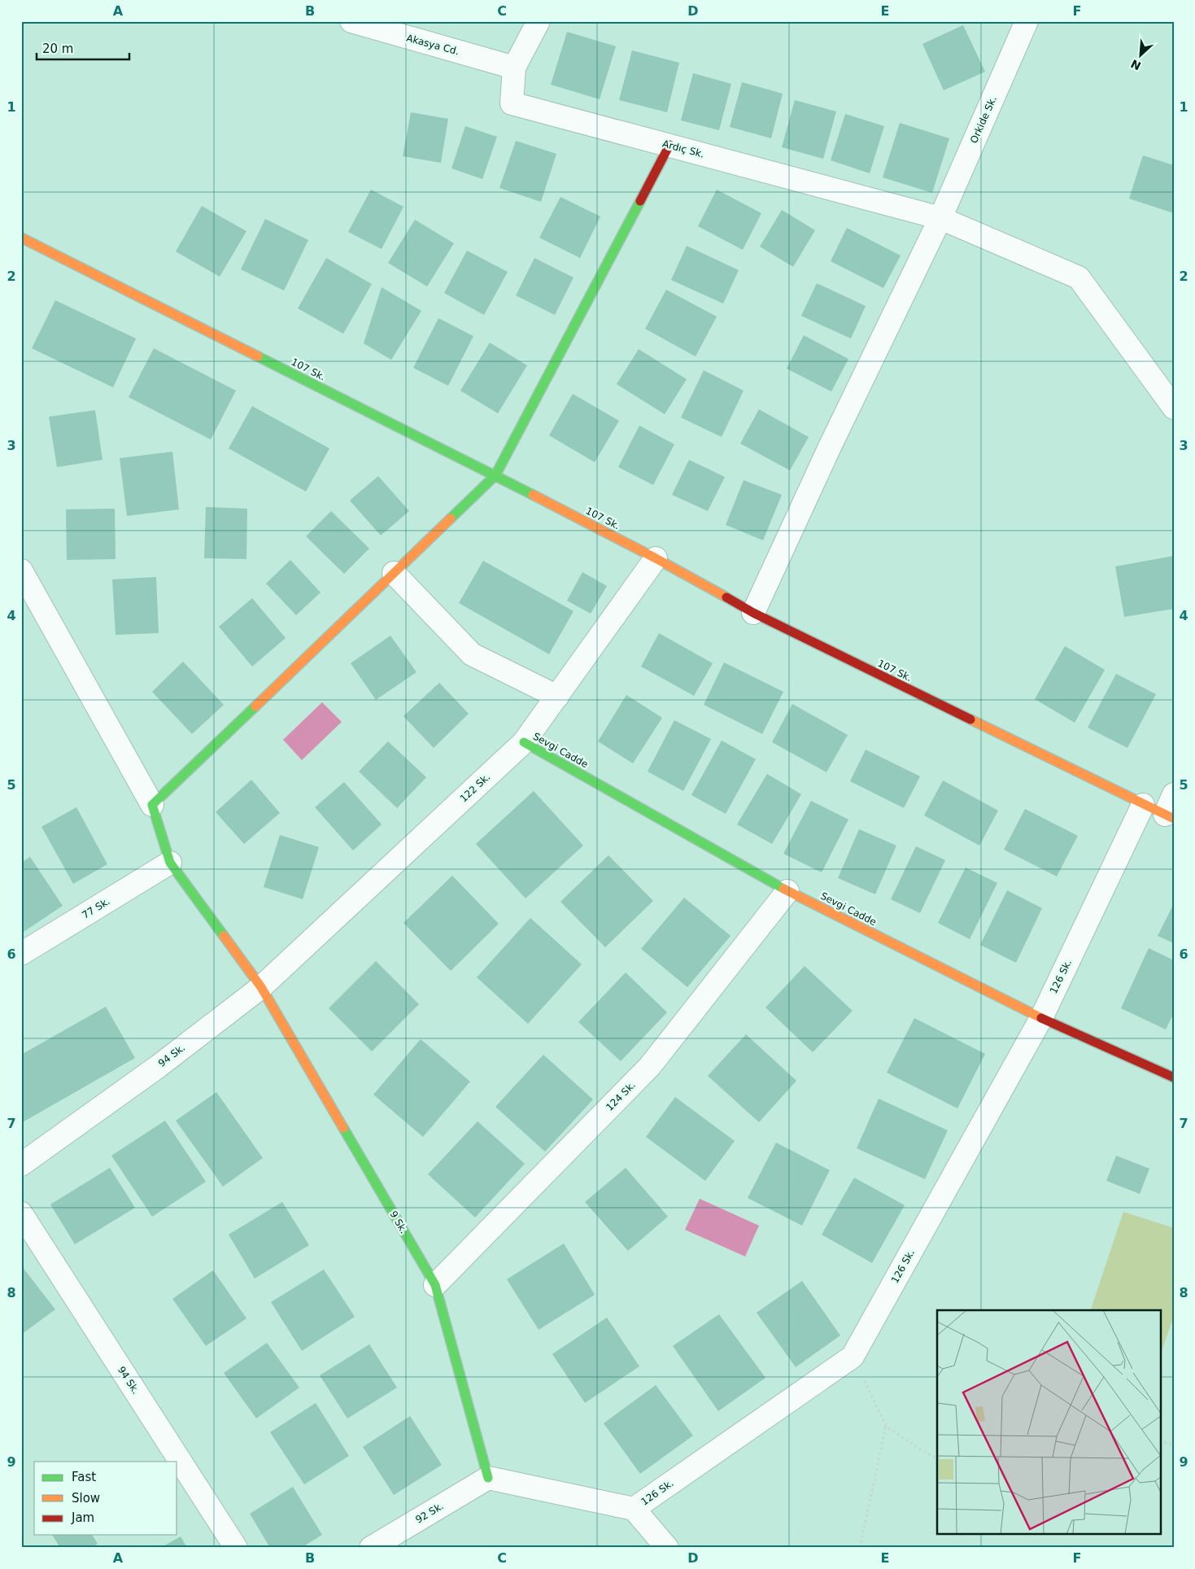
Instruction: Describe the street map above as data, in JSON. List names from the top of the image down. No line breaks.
{"streets":{"street":["Akasya Cd.","Orkide Sk.","Ardıç Sk.","107 Sk.","Sevgi Cadde","122 Sk.","77 Sk.","126 Sk.","94 Sk.","124 Sk.","9 Sk.","92 Sk."]},"crossings":[["Akasya Cd.","Ardıç Sk."],["Orkide Sk.","Ardıç Sk."],["Orkide Sk.","107 Sk."],["107 Sk.","122 Sk."],["107 Sk.","126 Sk."],["Sevgi Cadde","122 Sk."],["Sevgi Cadde","126 Sk."],["Sevgi Cadde","124 Sk."],["122 Sk.","94 Sk."],["122 Sk.","9 Sk."],["77 Sk.","9 Sk."],["126 Sk.","9 Sk."],["126 Sk.","92 Sk."],["94 Sk.","9 Sk."],["124 Sk.","9 Sk."],["9 Sk.","92 Sk."]],"legend":["Fast","Slow","Jam"],"scale_bar":"20 m","north":"bottom left","grid":{"columns":["A","B","C","D","E","F"],"rows":["1","2","3","4","5","6","7","8","9"]}}
